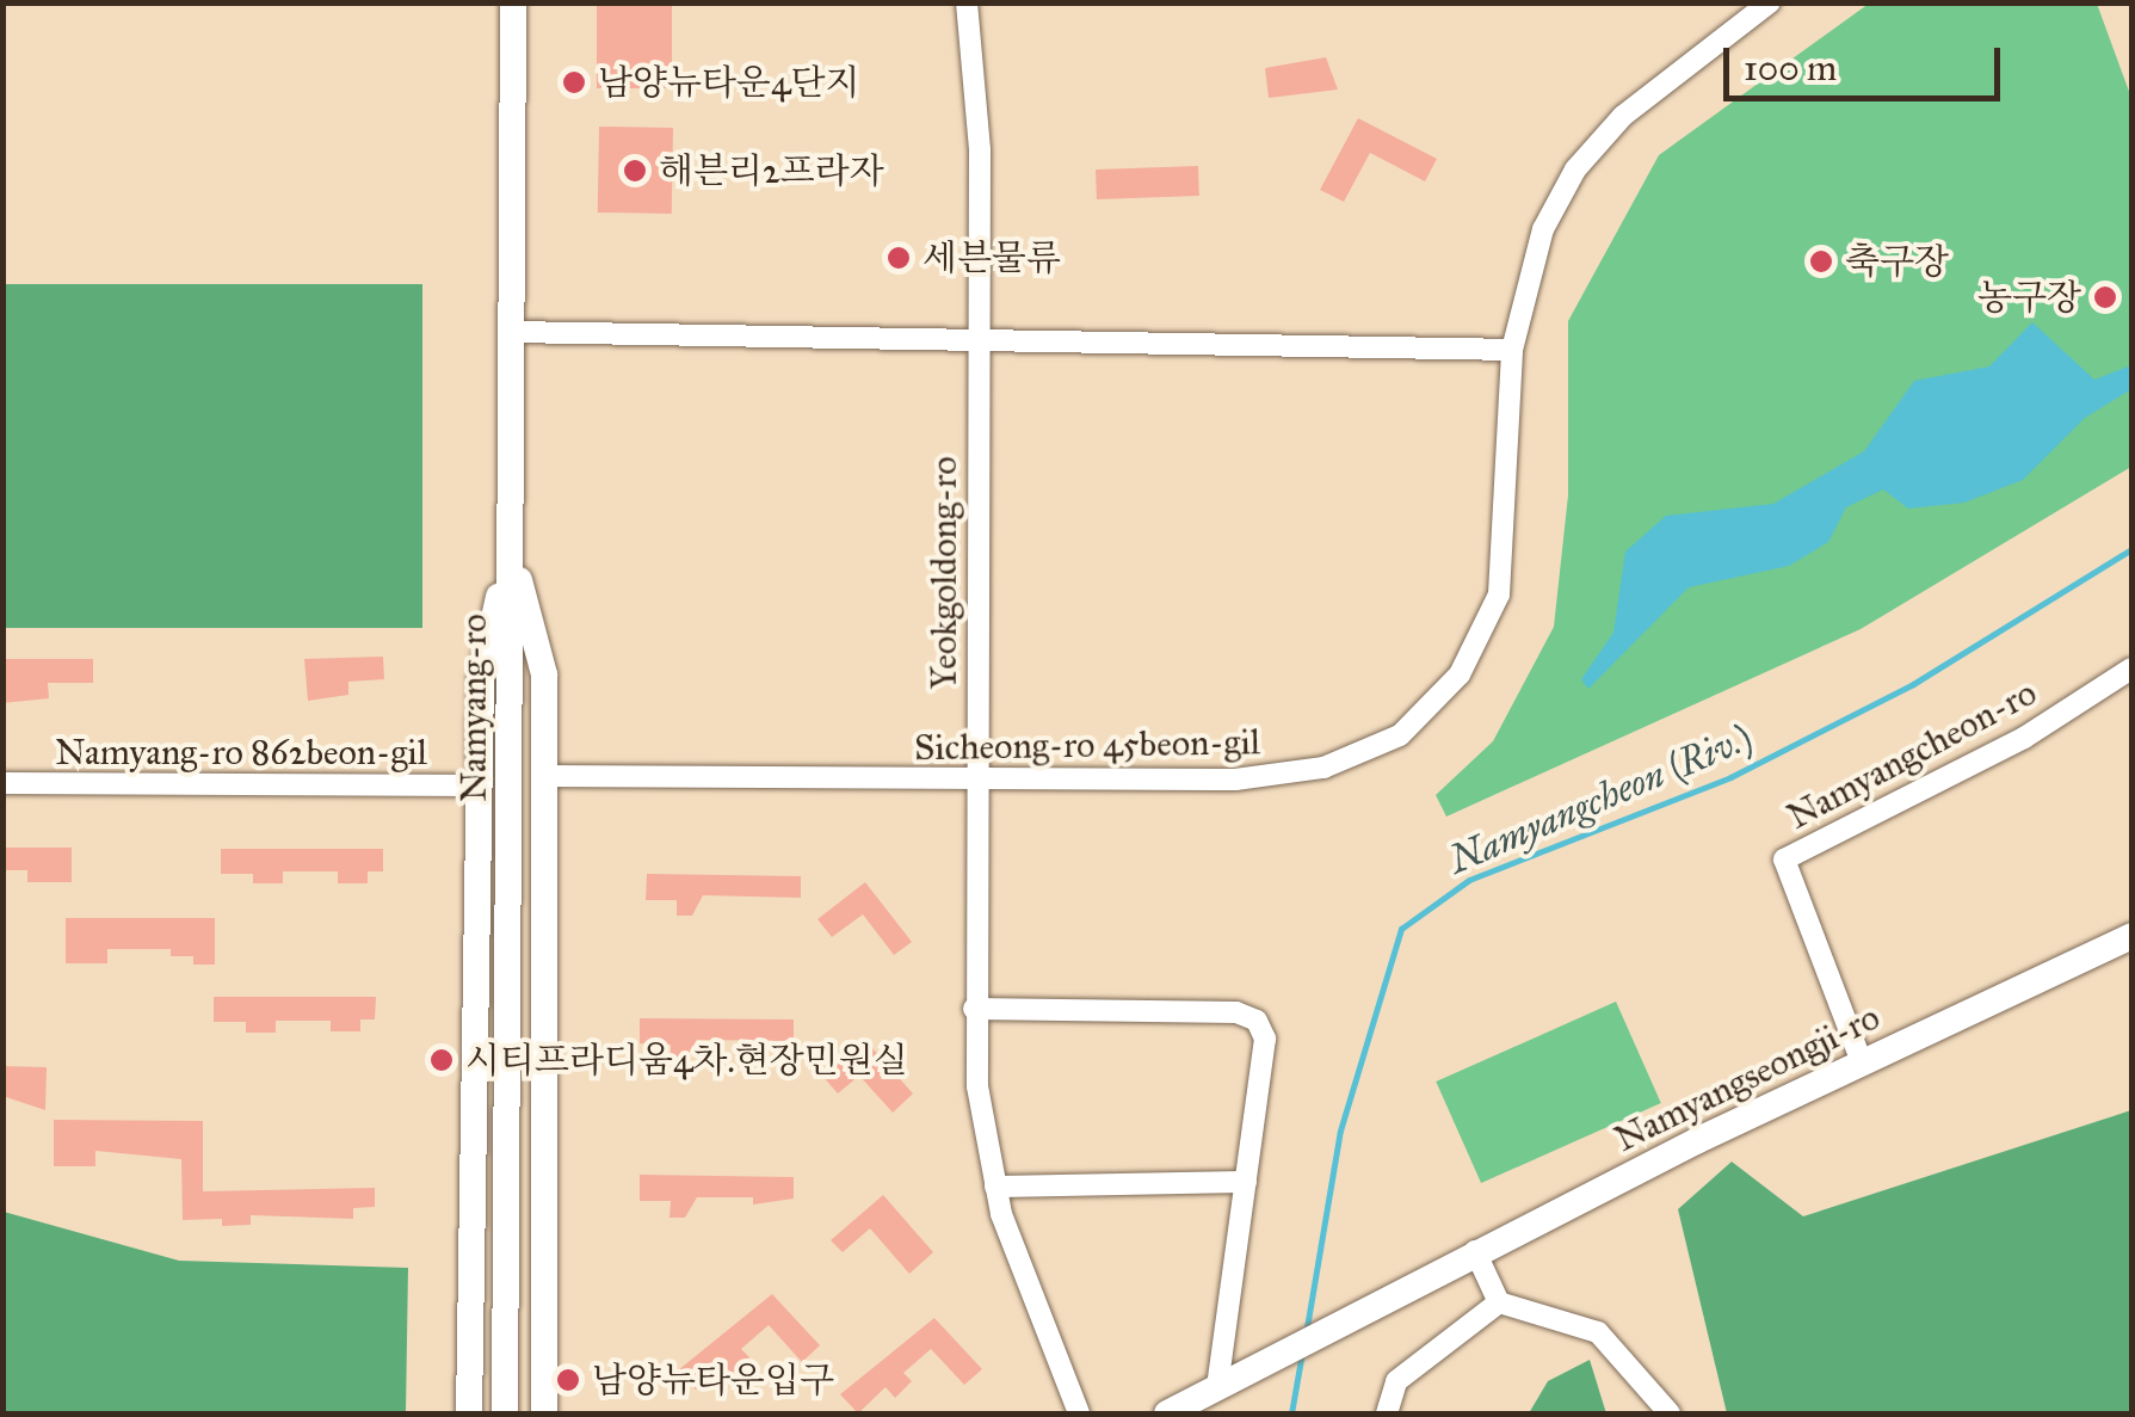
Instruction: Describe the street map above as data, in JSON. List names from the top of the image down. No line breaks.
{"streets":{"main road":["Namyang-ro","Namyangseongji-ro"],"street":["Yeokgoldong-ro","Sicheong-ro 45beon-gil","Namyang-ro 862beon-gil","Namyangcheon-ro"]},"crossings":[["Yeokgoldong-ro","Sicheong-ro 45beon-gil"],["Namyangcheon-ro","Namyangseongji-ro"]],"water":["Namyangcheon (Riv.)"],"places":["남양뉴타운4단지","해븐리2프라자","세븐물류","축구장","농구장","시티프라디움4차.현장민원실","남양뉴타운입구"],"scale_bar":"100 m"}
